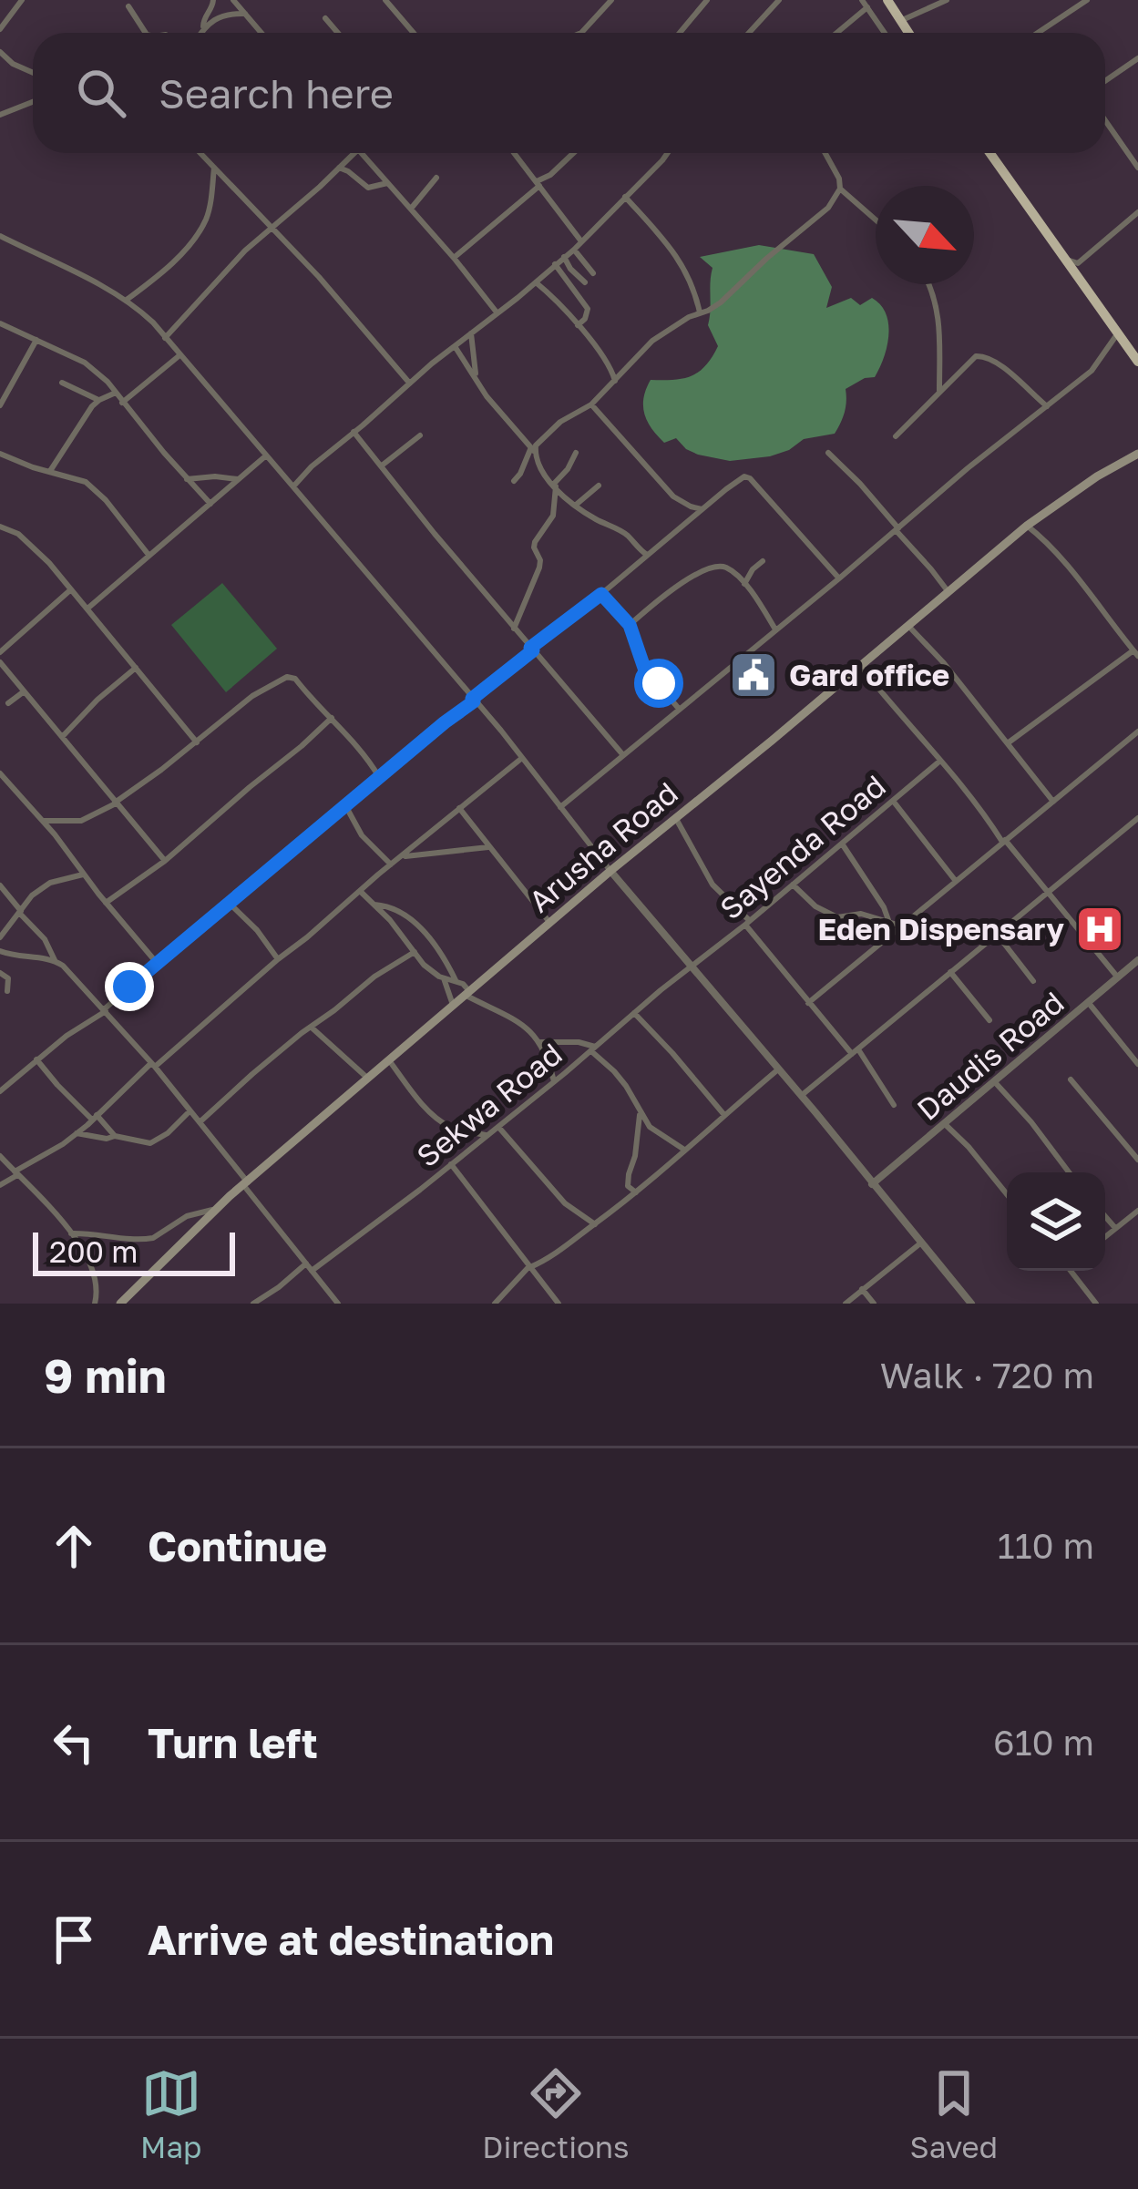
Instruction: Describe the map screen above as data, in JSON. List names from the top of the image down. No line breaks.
{"streets":{"main road":["Arusha Road"],"street":["Sayenda Road","Daudis Road","Sekwa Road"]},"crossings":[["Arusha Road","Sekwa Road"],["Sayenda Road","Sekwa Road"]],"places":{"public building":["Gard office"],"hospital":["Eden Dispensary"]},"scale_bar":"200 m","north":"bottom right","page":{"search":"Search here","scale":"200 m","heading":["9 min","Walk · 720 m"],"list":[["Continue","110 m"],["Turn left","610 m"],"Arrive at destination"],"nav":["Map","Directions","Saved"]}}
